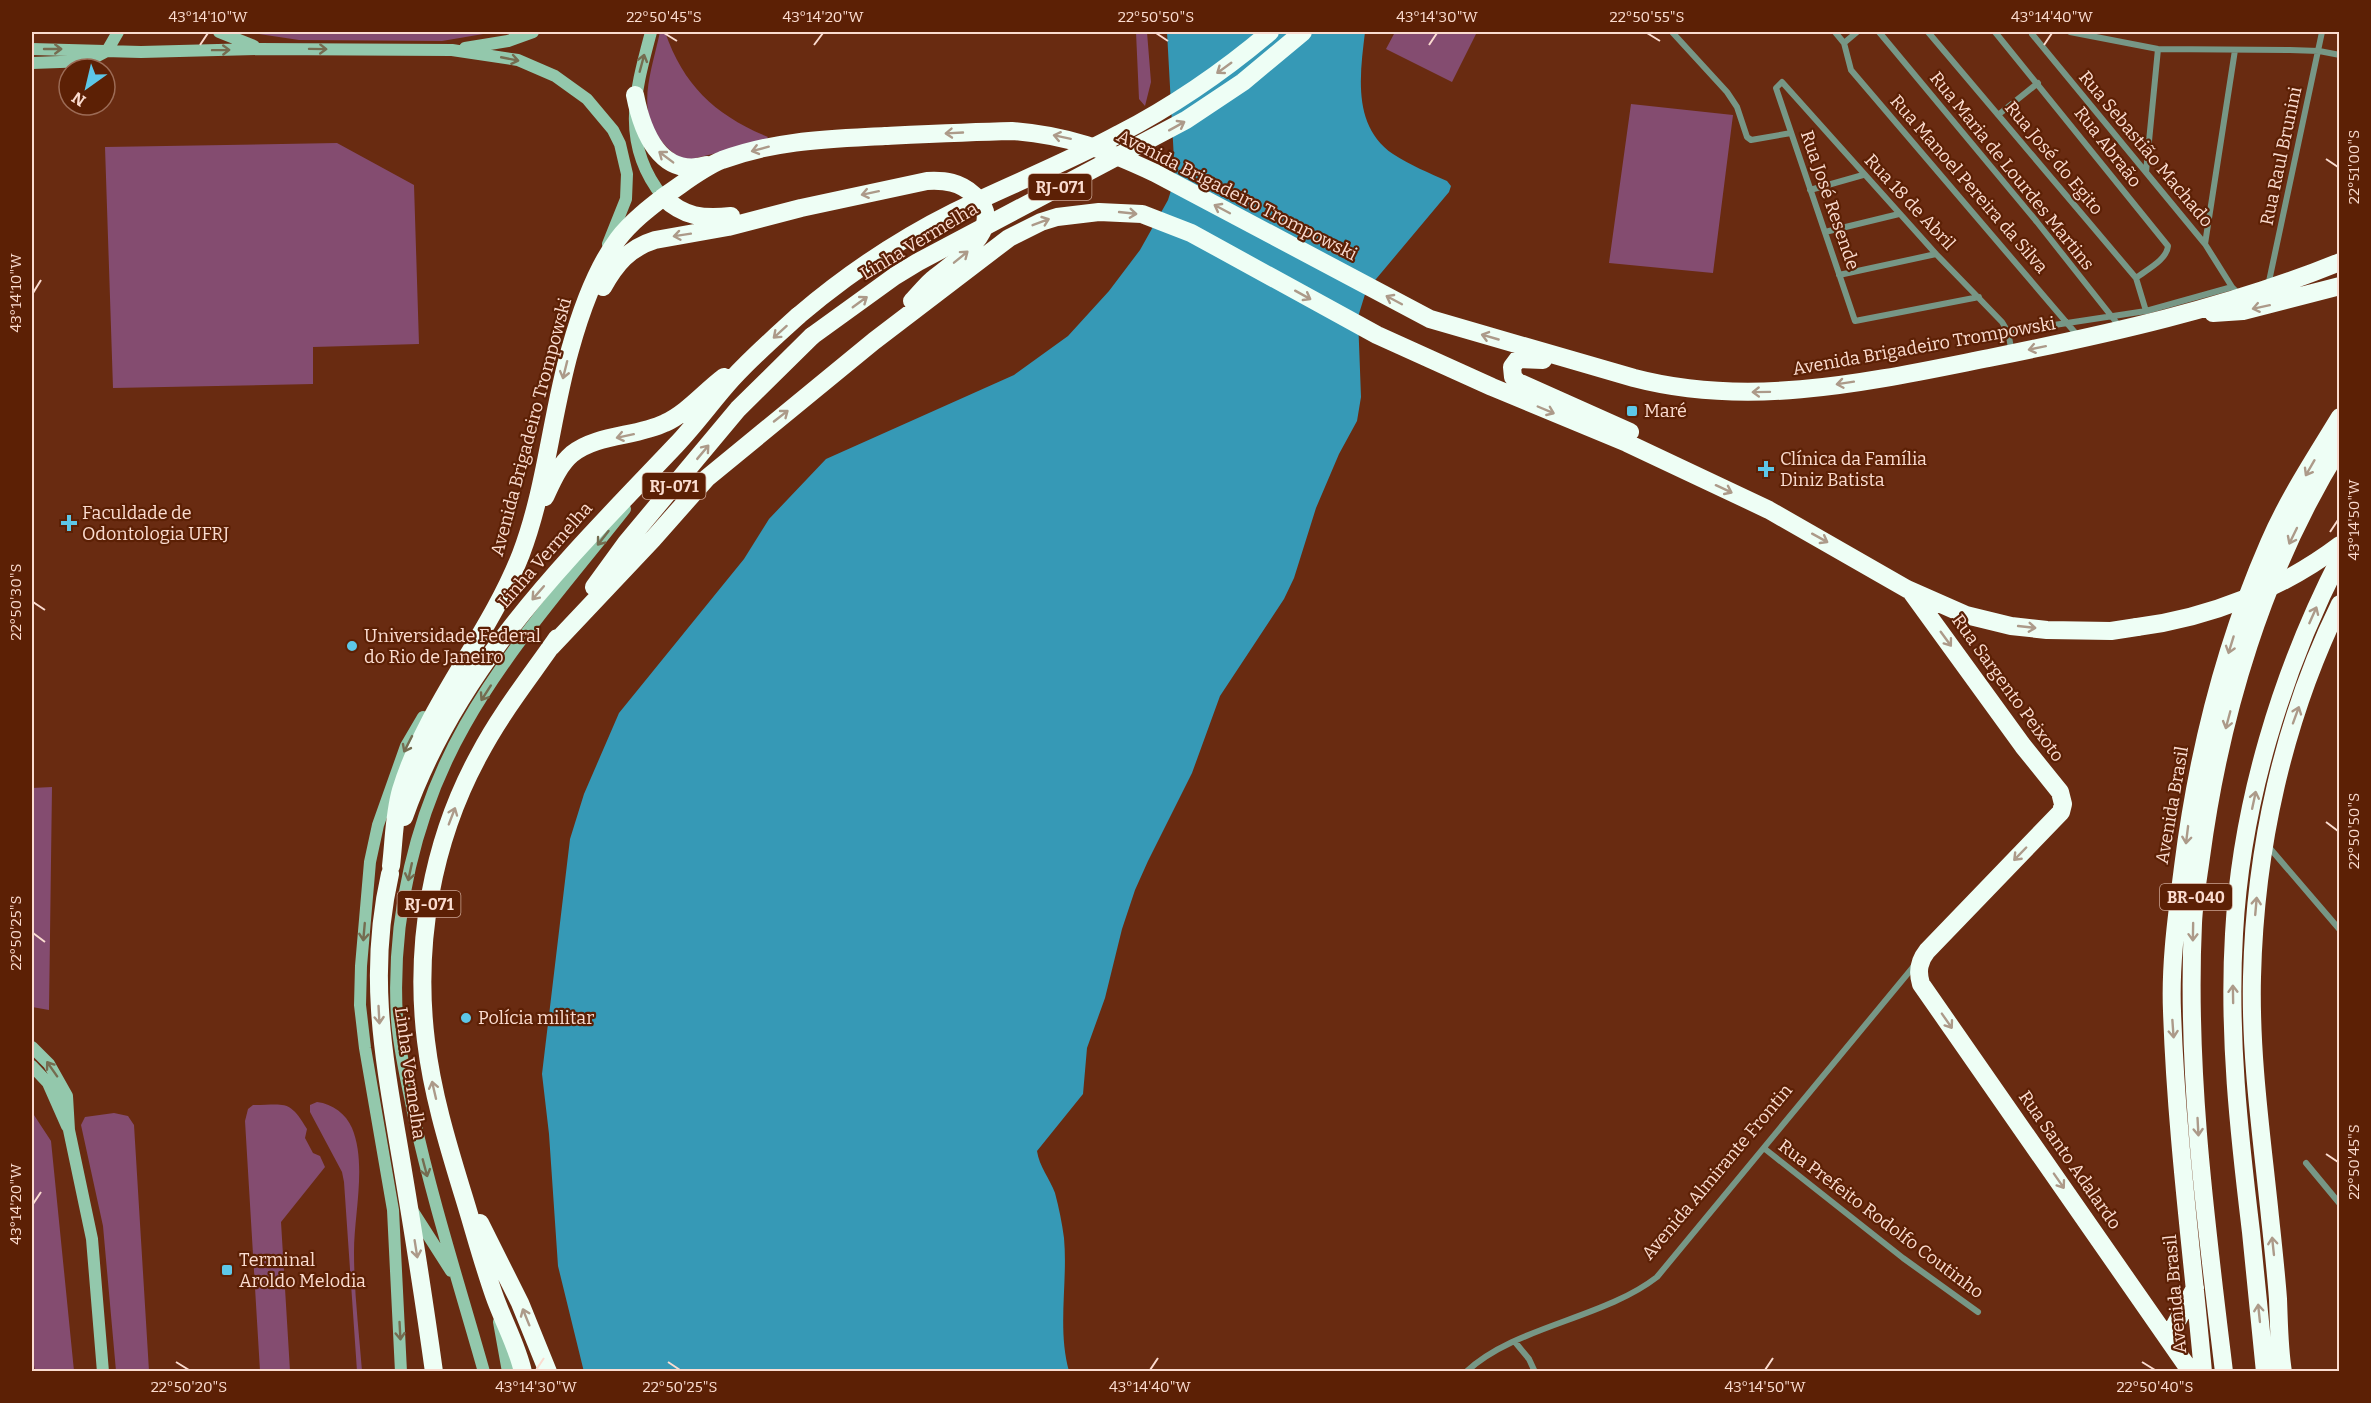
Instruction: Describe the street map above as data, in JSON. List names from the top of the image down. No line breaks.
{"streets":{"highway":["RJ-071","Avenida Brigadeiro Trompowski","Linha Vermelha","Rua Sargento Peixoto","Avenida Brasil","BR-040","Rua Santo Adalardo","Avenida Almirante Frontin"],"street":["Rua Abraão","Rua Sebastião Machado","Rua Raul Brunini","Rua José do Egito","Rua Maria de Lourdes Martins","Rua Manoel Pereira da Silva","Rua José Resende","Rua 18 de Abril","Rua Prefeito Rodolfo Coutinho"]},"crossings":[["Rua Abraão","Rua José do Egito"],["Rua Sebastião Machado","Avenida Brigadeiro Trompowski"],["Rua Raul Brunini","Avenida Brigadeiro Trompowski"],["Rua Maria de Lourdes Martins","Avenida Brigadeiro Trompowski"],["Rua Manoel Pereira da Silva","Avenida Brigadeiro Trompowski"],["Avenida Brigadeiro Trompowski","Rua 18 de Abril"],["Rua José Resende","Rua 18 de Abril"],["Rua Sargento Peixoto","Avenida Almirante Frontin"],["Rua Santo Adalardo","Avenida Almirante Frontin"],["Avenida Almirante Frontin","Rua Prefeito Rodolfo Coutinho"]],"one_way":["Rua Sargento Peixoto","Rua Santo Adalardo"],"places":{"transit":["Maré","Terminal Aroldo Melodia"],"health":["Clínica da Família Diniz Batista","Faculdade de Odontologia UFRJ"],"other":["Universidade Federal do Rio de Janeiro","Polícia militar"]},"north":"bottom left","coordinates":["43°14'10\"W","22°50'45\"S","43°14'20\"W","22°50'50\"S","43°14'30\"W","22°50'55\"S","43°14'40\"W","22°51'00\"S","43°14'50\"W","22°50'30\"S","22°50'25\"S","22°50'20\"S","22°50'40\"S"]}
